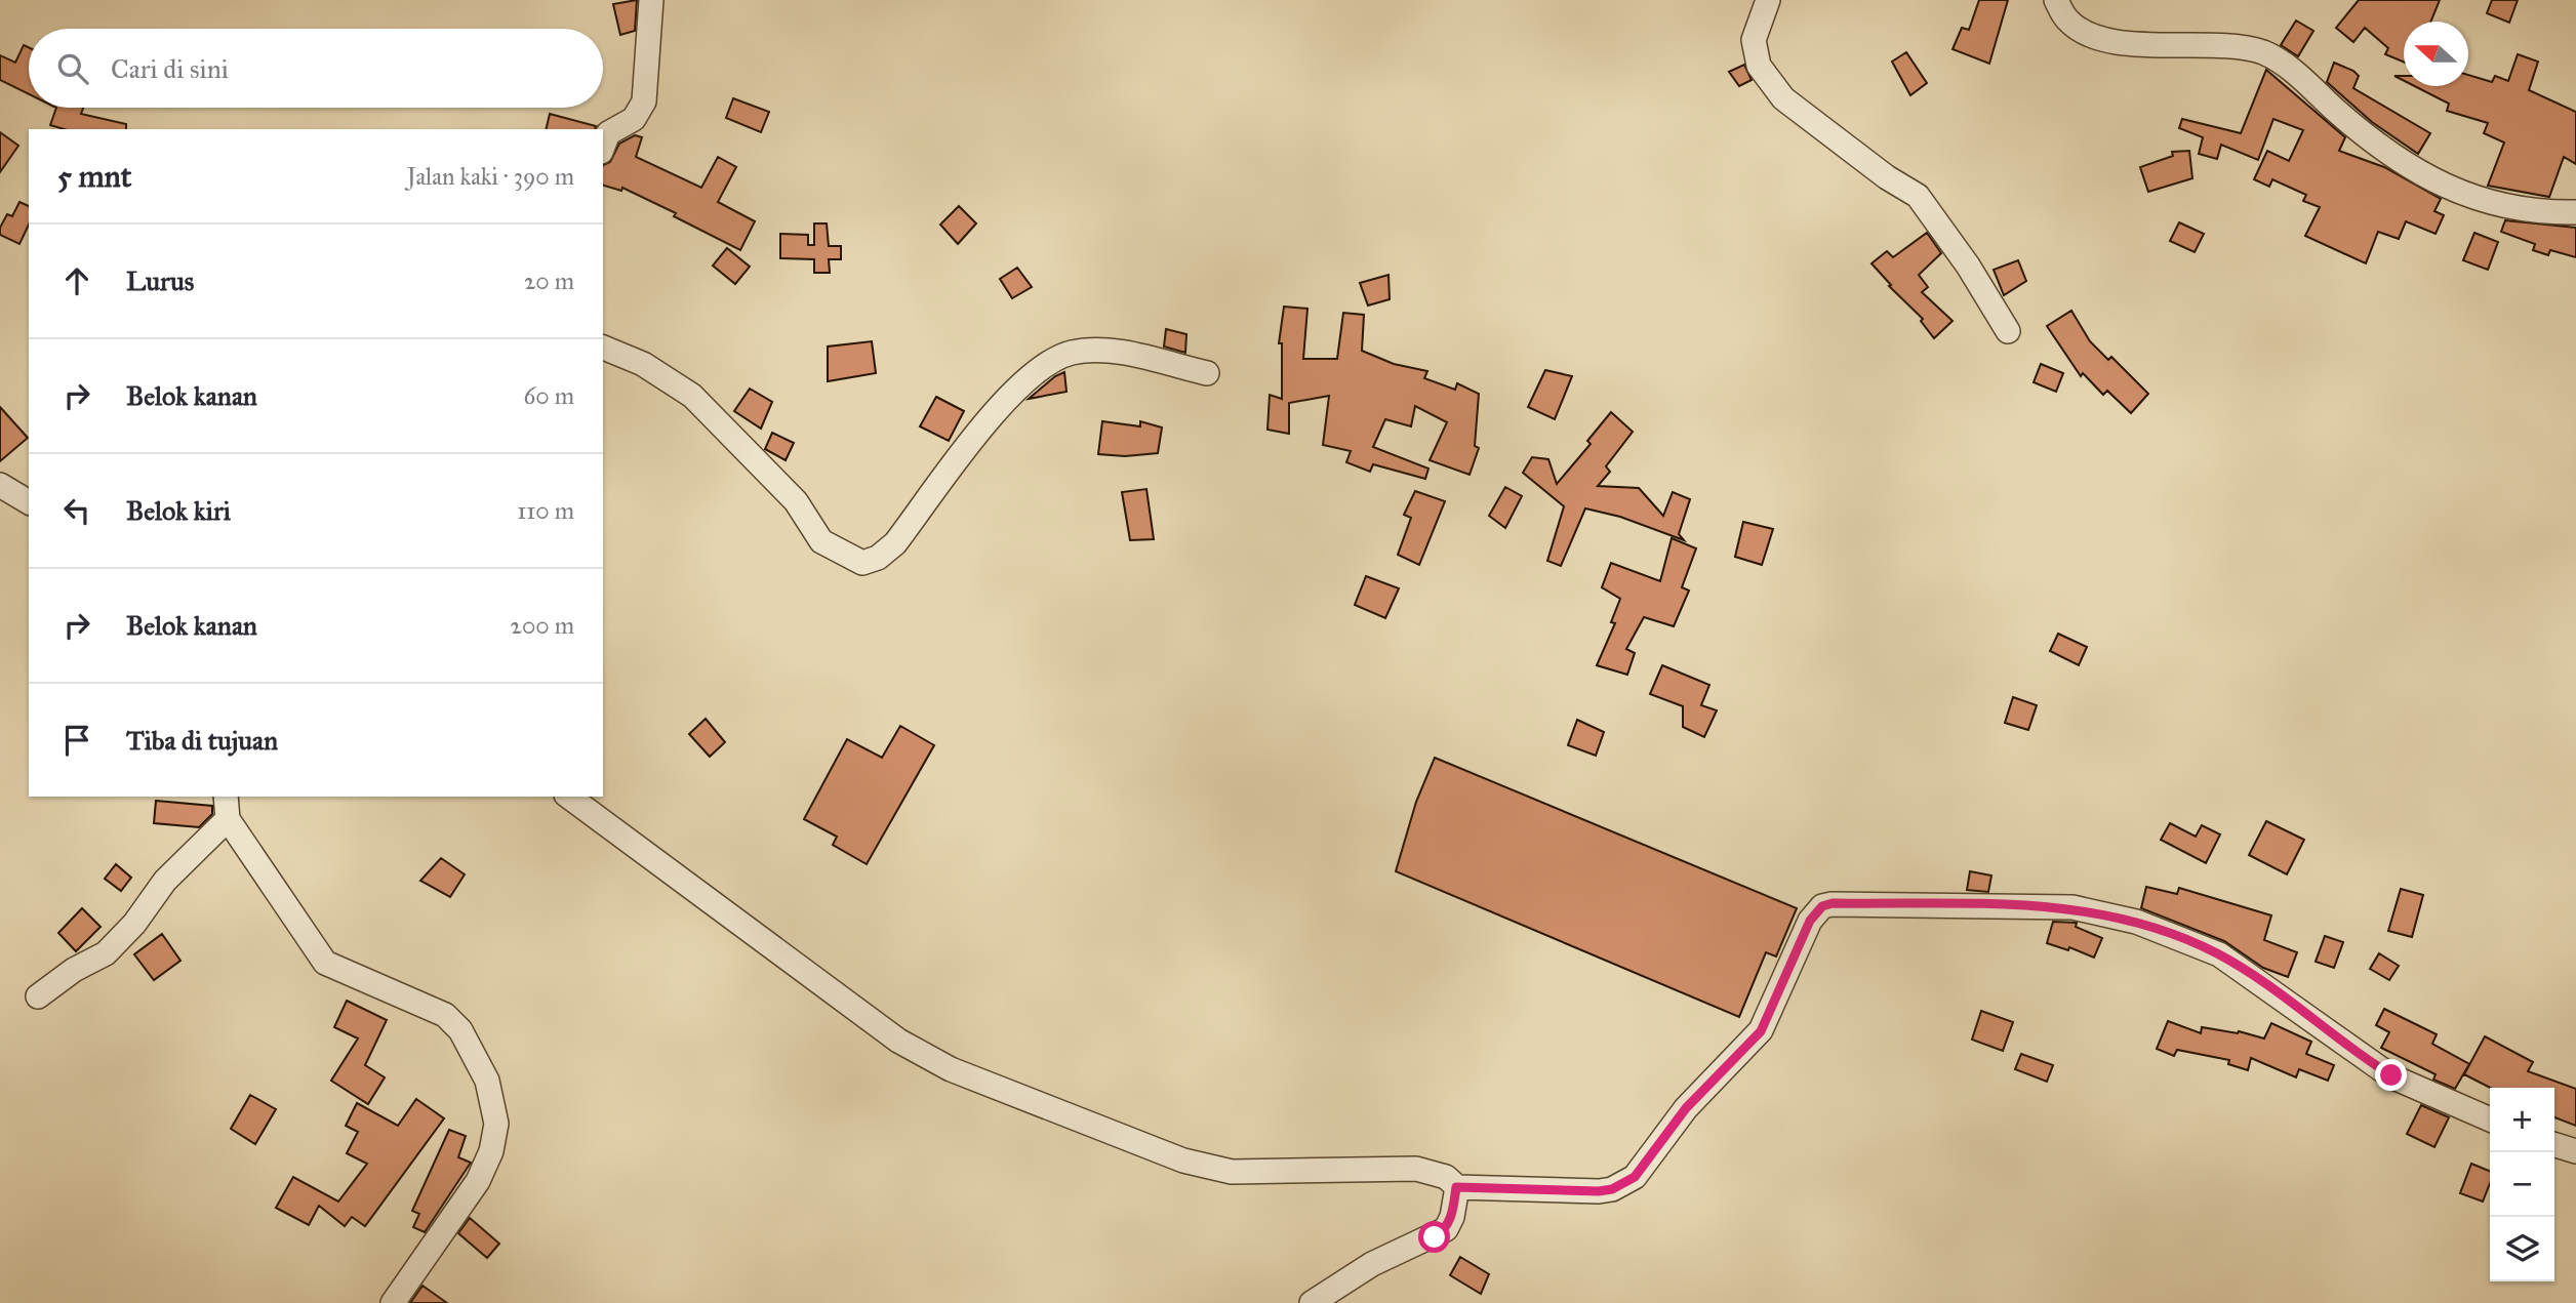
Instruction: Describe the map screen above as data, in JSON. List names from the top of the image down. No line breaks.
{"north":"left","page":{"search":"Cari di sini","heading":["5 mnt","Jalan kaki · 390 m"],"list":[["Lurus","20 m"],["Belok kanan","60 m"],["Belok kiri","110 m"],["Belok kanan","200 m"],"Tiba di tujuan"],"map_buttons":["+","−"]}}
